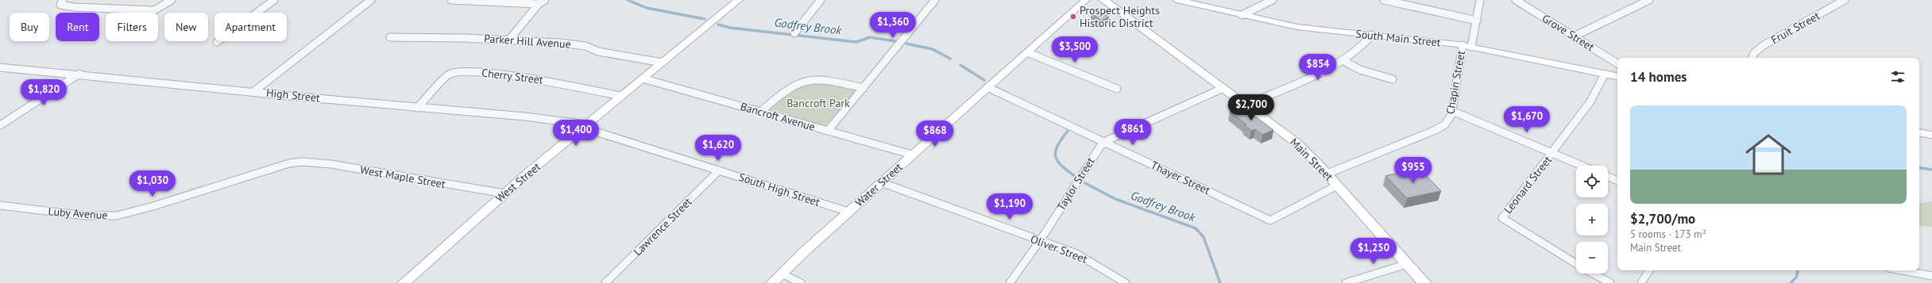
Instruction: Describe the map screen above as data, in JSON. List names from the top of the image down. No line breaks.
{"streets":{"main road":["Main Street"],"street":["Fruit Street","Grove Street","South Main Street","Parker Hill Avenue","Cherry Street","Chapin Street","High Street","Bancroft Avenue","West Maple Street","Thayer Street","West Street","Taylor Street","Water Street","Leonard Street","South High Street","Luby Avenue","Lawrence Street","Oliver Street"]},"crossings":[["South Main Street","Chapin Street"],["South Main Street","Leonard Street"],["Parker Hill Avenue","West Street"],["Cherry Street","High Street"],["Cherry Street","West Street"],["Chapin Street","Main Street"],["High Street","West Street"],["High Street","South High Street"],["Bancroft Avenue","West Street"],["Bancroft Avenue","Water Street"],["Main Street","Thayer Street"],["Main Street","Taylor Street"],["West Maple Street","West Street"],["West Maple Street","Luby Avenue"],["Thayer Street","Taylor Street"],["Thayer Street","Water Street"],["West Street","South High Street"],["Taylor Street","Oliver Street"],["Water Street","South High Street"],["Water Street","Oliver Street"],["South High Street","Lawrence Street"]],"water":["Godfrey Brook"],"parks":["Bancroft Park"],"places":["Prospect Heights Historic District"],"page":{"price":["$1,360","$3,500","$854","$1,820","$2,700","$1,670","$861","$1,400","$868","$1,620","$955","$1,030","$1,190","$1,250"],"chip":["Buy","Rent","Filters","New","Apartment"],"heading":"14 homes","list":[{"name":"$2,700/mo","note":"5 rooms · 173 m² · Main Street"}],"map_buttons":["+","−"]}}
